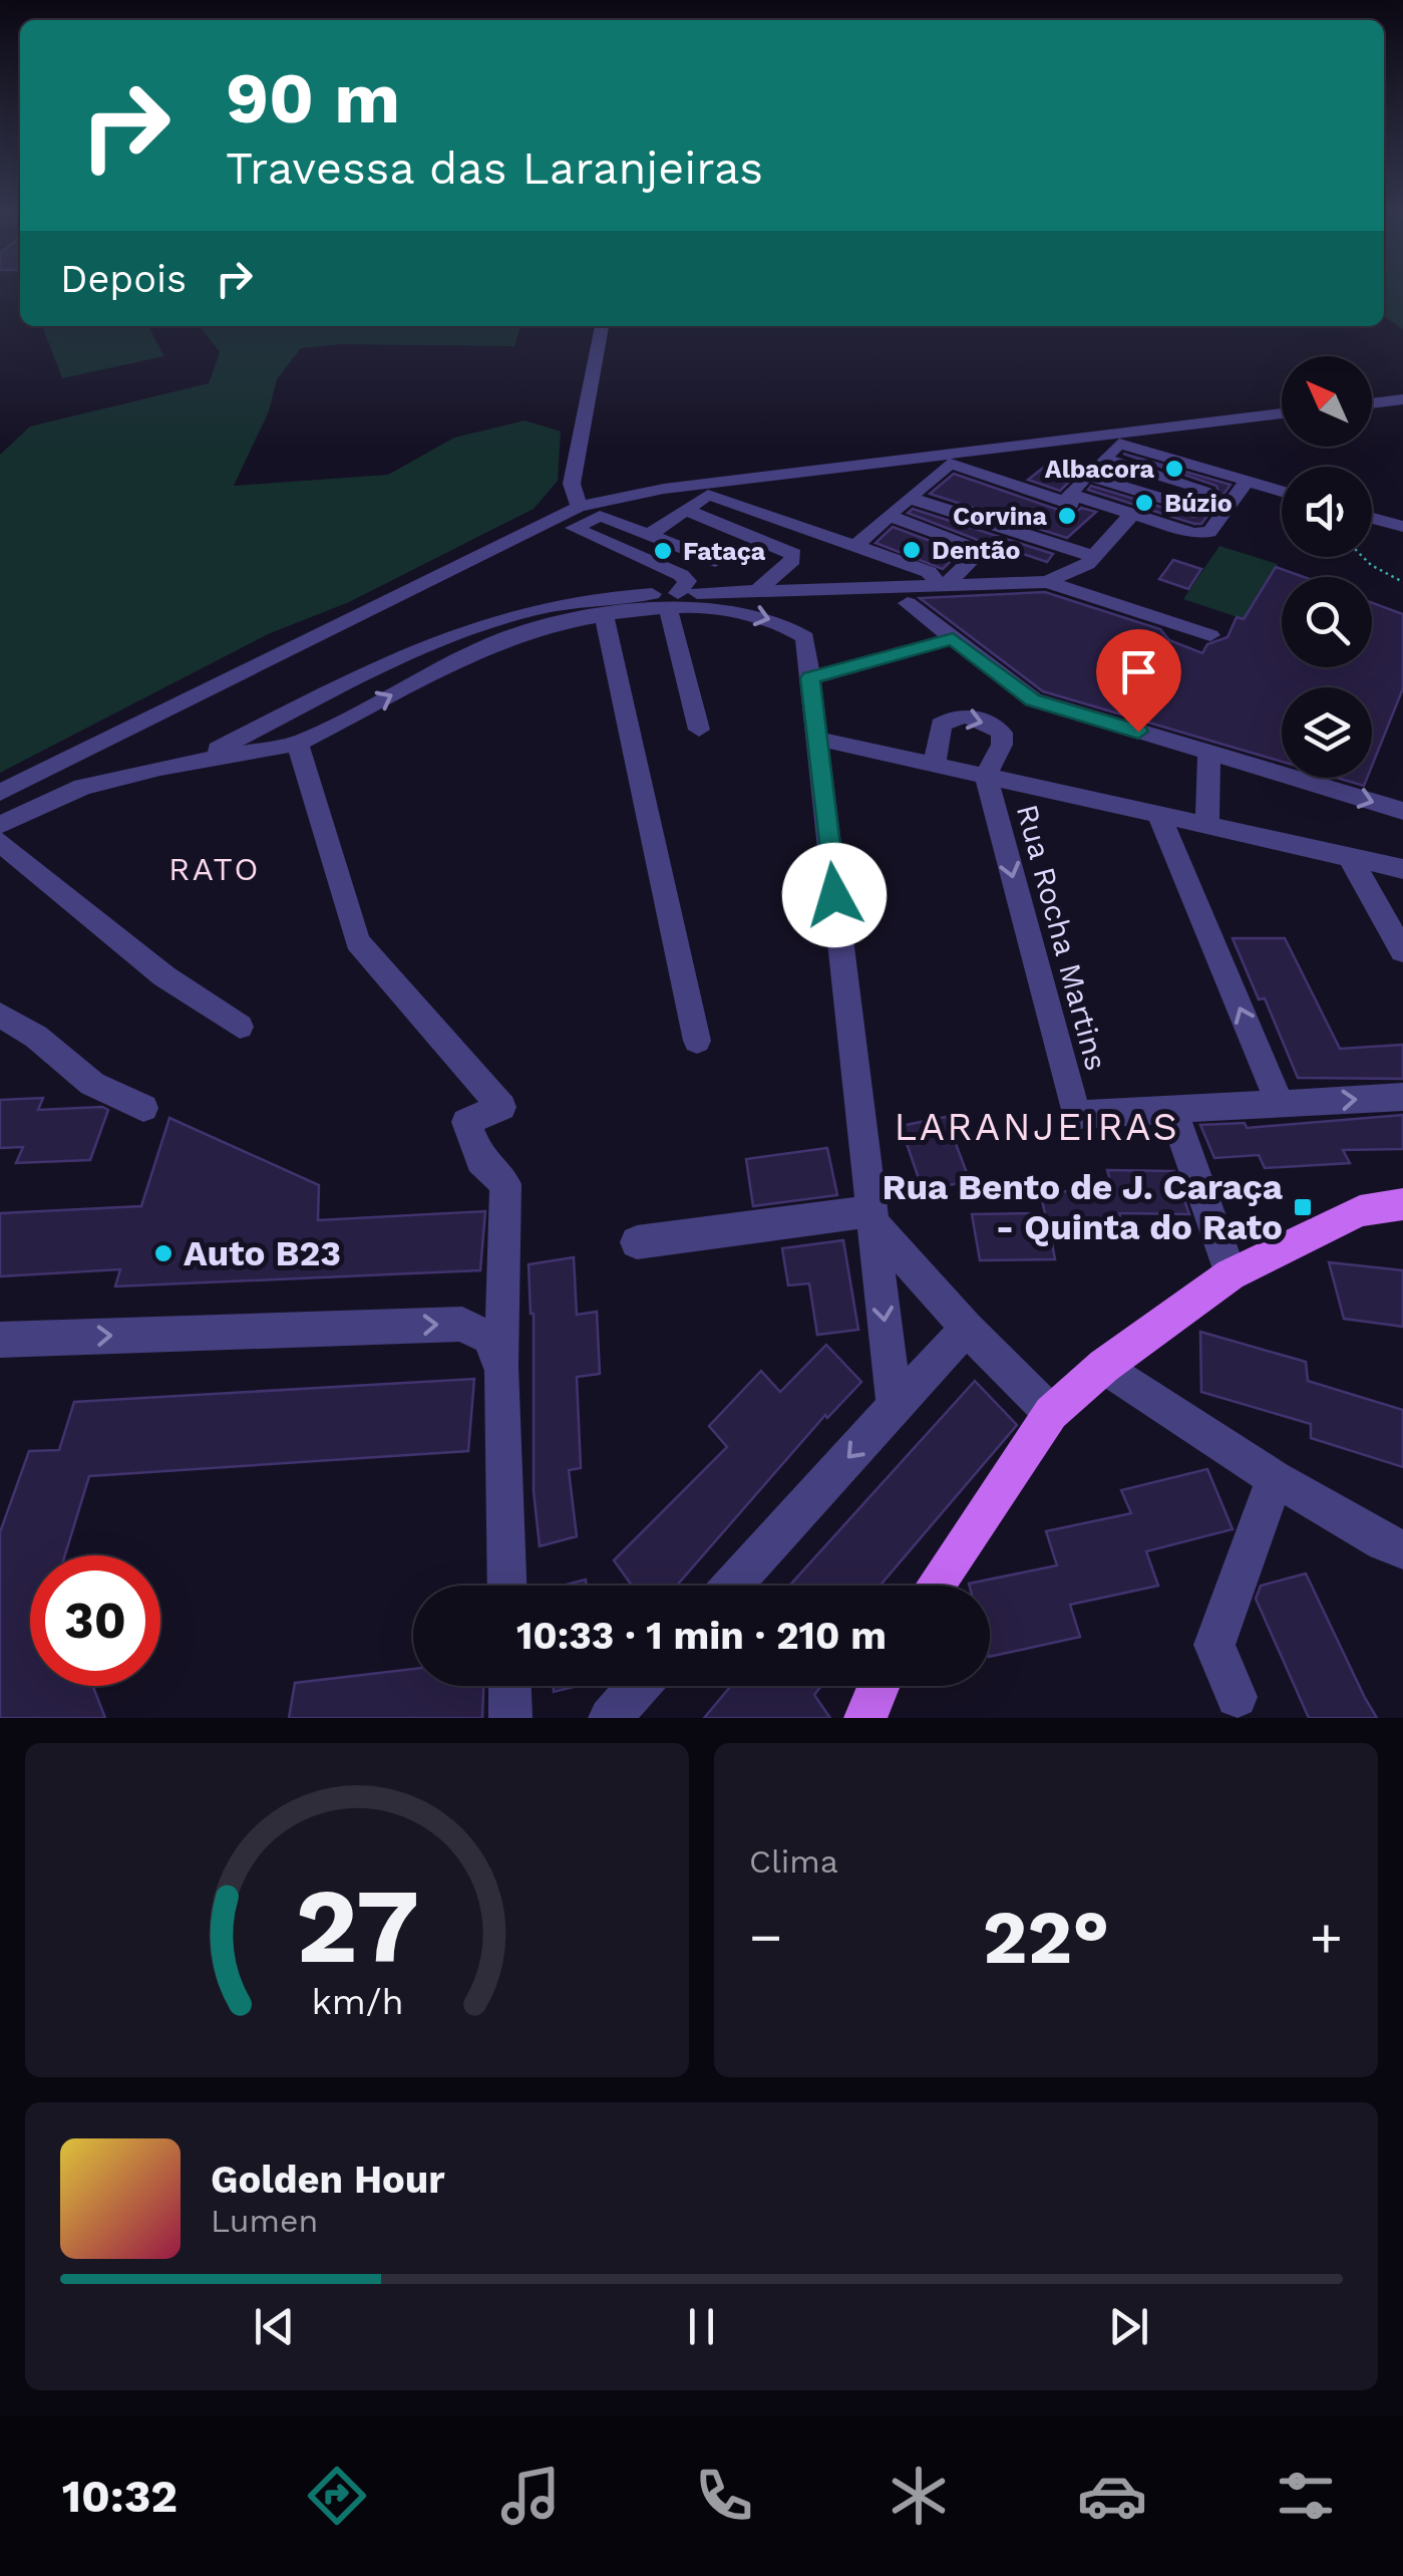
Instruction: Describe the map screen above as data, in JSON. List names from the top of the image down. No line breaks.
{"streets":{"street":["Rua Rocha Martins"]},"districts":["RATO","LARANJEIRAS"],"places":{"other":["Albacora","Búzio","Corvina","Dentão","Fataça","Auto B23"],"transit":["Rua Bento de J. Caraça - Quinta do Rato"]},"north":"top left","page":{"turn":["90 m","Travessa das Laranjeiras"],"then":"Depois","limit":"30","trip":"10:33 · 1 min · 210 m","tile":"Clima","heat":["−","22°","+"],"song":["Golden Hour","Lumen"],"tabs":"10:32","gauge":["27","km/h"]}}
